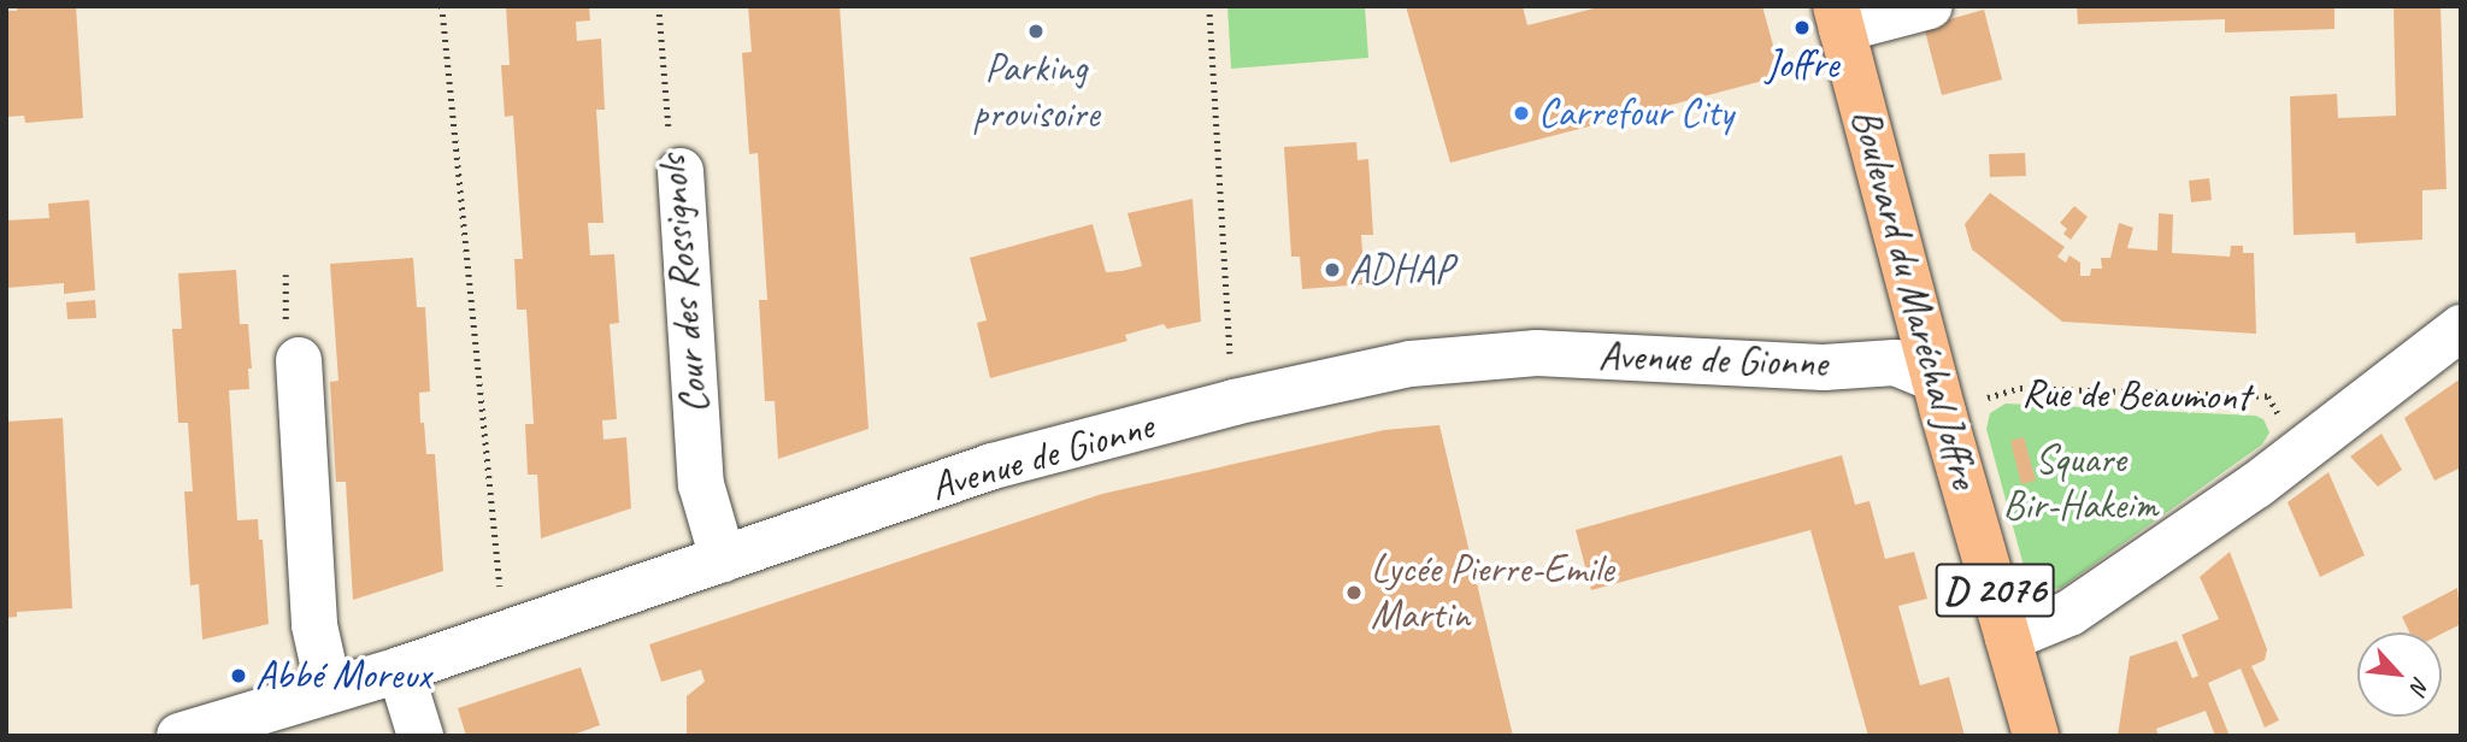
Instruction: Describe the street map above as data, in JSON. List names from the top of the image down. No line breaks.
{"streets":{"main road":["Boulevard du Maréchal Joffre","D 2076"],"street":["Cour des Rossignols","Avenue de Gionne","Rue de Beaumont"]},"crossings":[["Cour des Rossignols","Avenue de Gionne"],["Boulevard du Maréchal Joffre","Avenue de Gionne"],["Boulevard du Maréchal Joffre","Rue de Beaumont"],["Avenue de Gionne","Rue de Beaumont"]],"parks":["Square Bir-Hakeim"],"places":["Joffre","Parking provisoire","Carrefour City","ADHAP","Lycée Pierre-Emile Martin","Abbé Moreux"],"north":"bottom right"}
